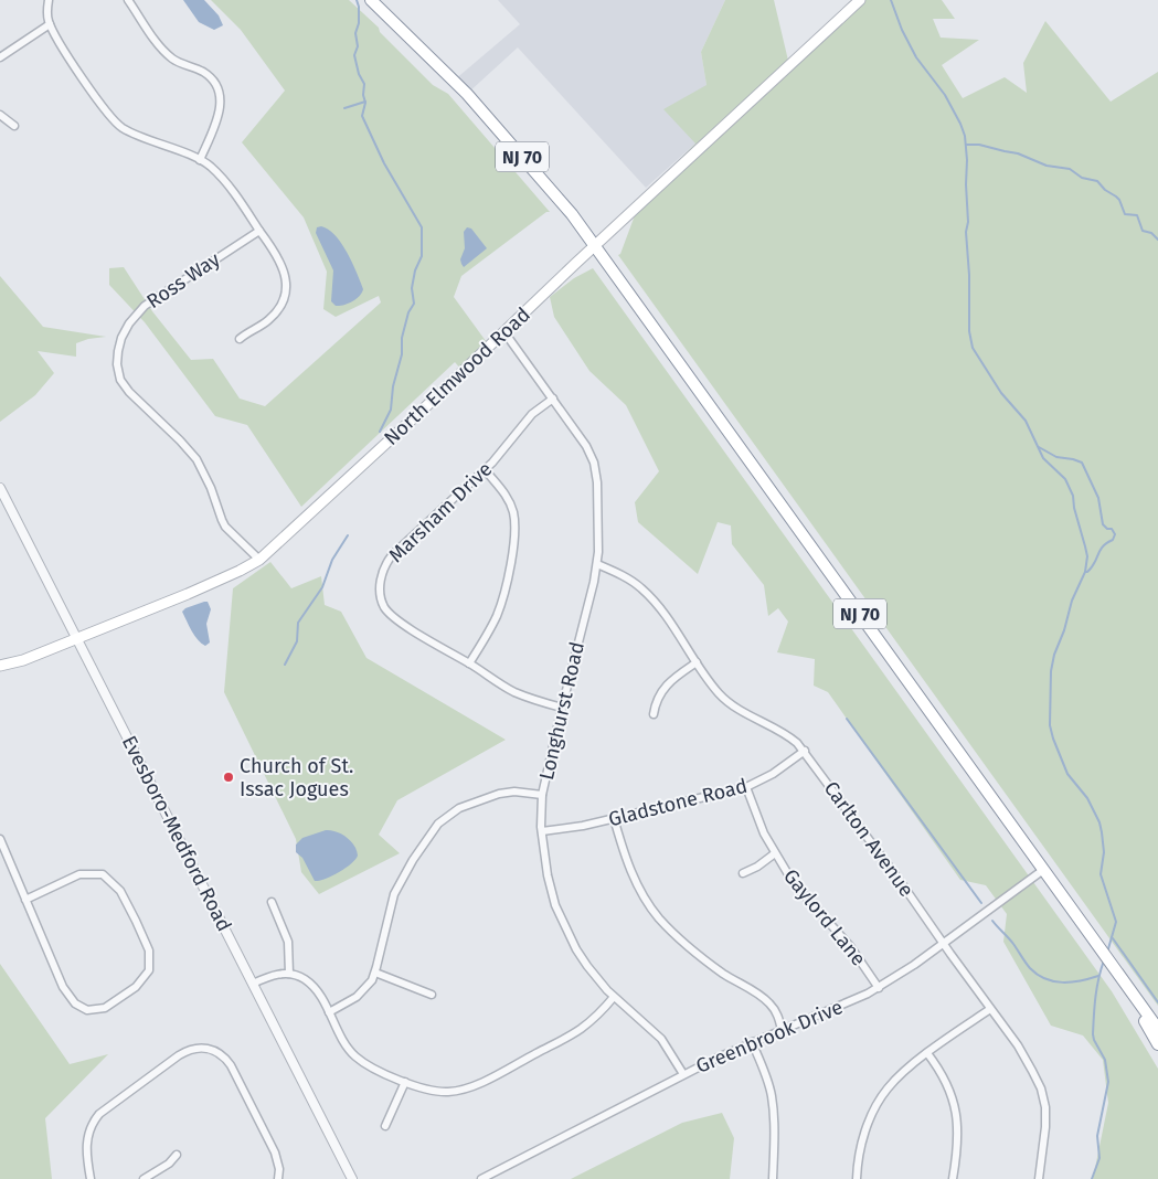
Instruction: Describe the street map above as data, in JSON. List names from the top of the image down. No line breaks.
{"streets":{"highway":["NJ 70"],"main road":["North Elmwood Road"],"street":["Ross Way","Marsham Drive","Longhurst Road","Gladstone Road","Evesboro-Medford Road","Carlton Avenue","Gaylord Lane","Greenbrook Drive"]},"crossings":[["NJ 70","North Elmwood Road"],["NJ 70","Greenbrook Drive"],["Ross Way","North Elmwood Road"],["North Elmwood Road","Longhurst Road"],["North Elmwood Road","Evesboro-Medford Road"],["Marsham Drive","Longhurst Road"],["Longhurst Road","Gladstone Road"],["Longhurst Road","Carlton Avenue"],["Longhurst Road","Greenbrook Drive"],["Gladstone Road","Carlton Avenue"],["Gladstone Road","Gaylord Lane"],["Carlton Avenue","Greenbrook Drive"],["Gaylord Lane","Greenbrook Drive"]],"places":["Church of St. Issac Jogues"]}
